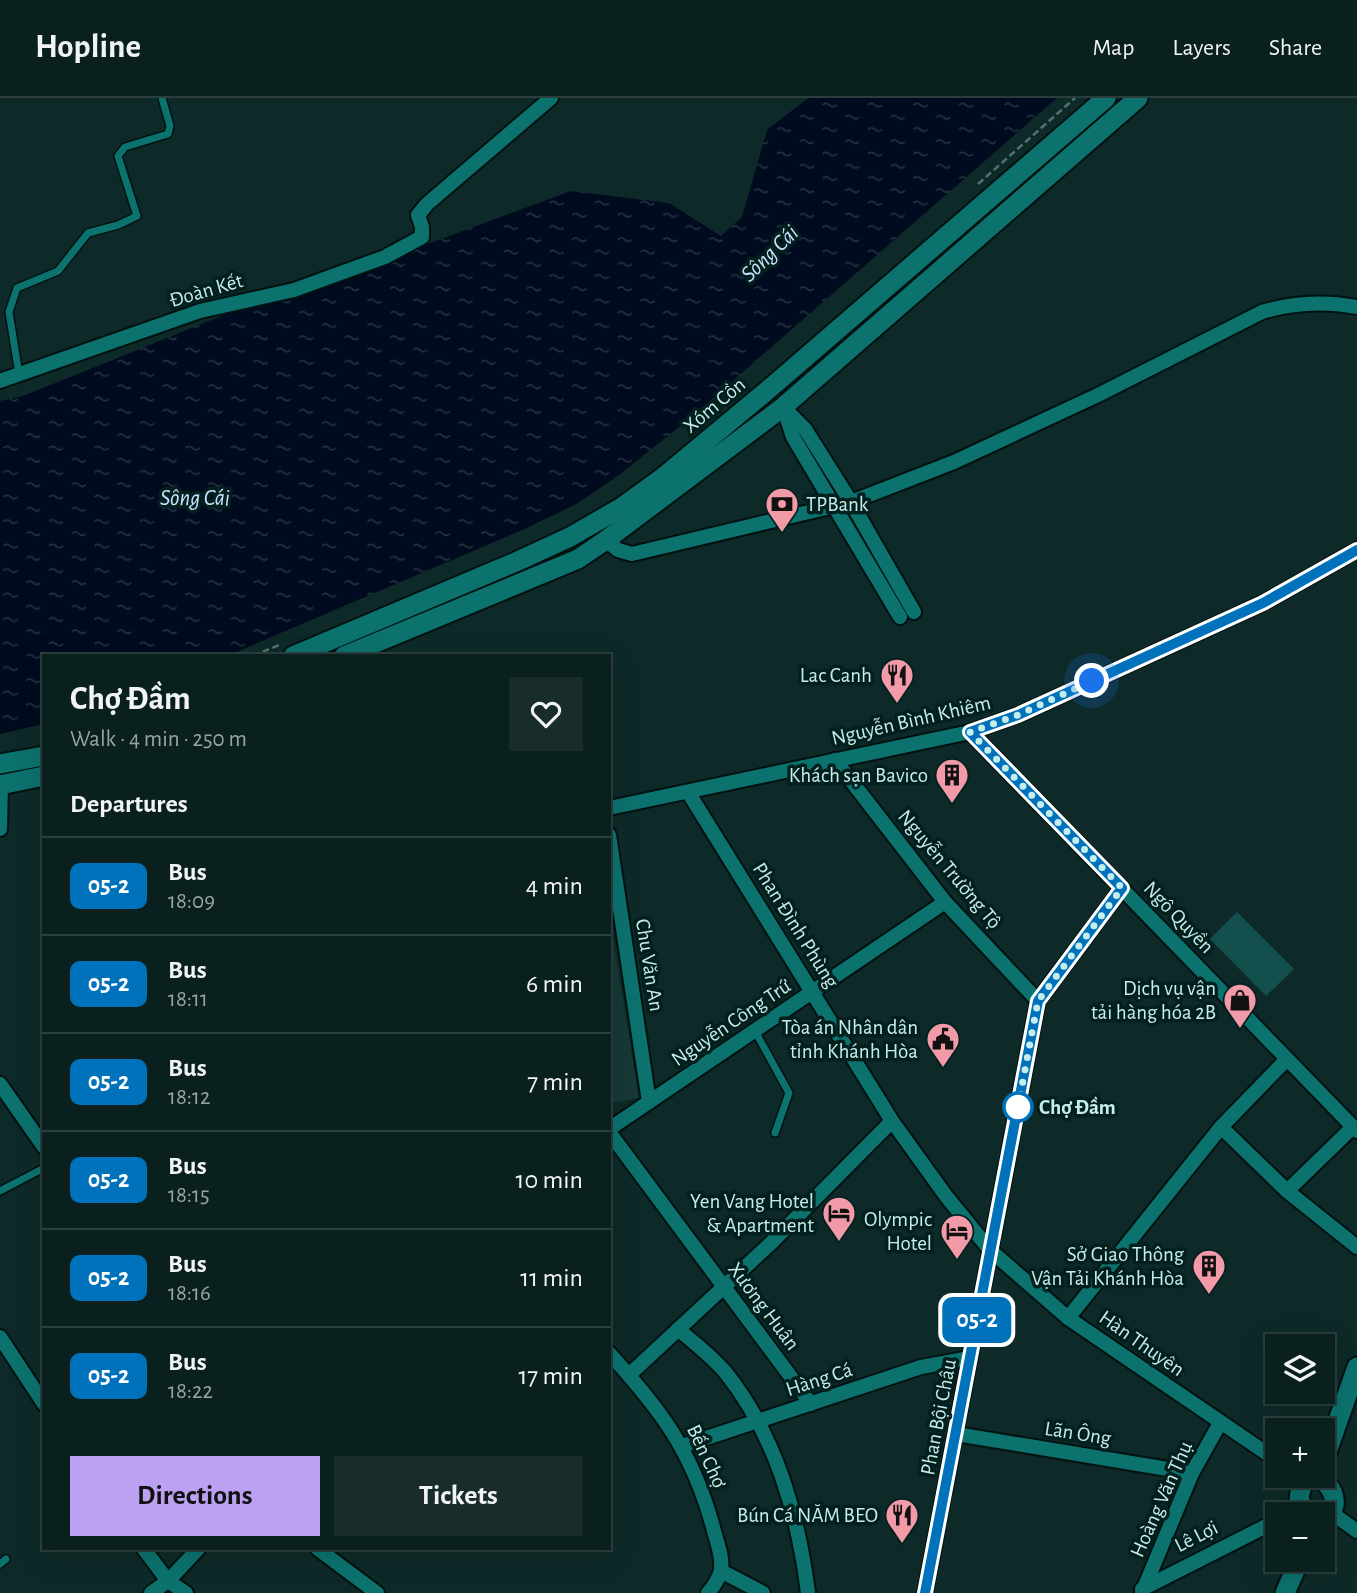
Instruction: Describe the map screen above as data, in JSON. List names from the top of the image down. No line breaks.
{"streets":{"street":["Đoàn Kết","Xóm Cồn","Nguyễn Bình Khiêm","Nguyễn Trường Tộ","Ngô Quyền","Phan Đình Phùng","Chu Văn An","Nguyễn Công Trứ","Xương Huân","Hàn Thuyên","Hàng Cá","Phan Bội Châu","Lãn Ông","Bến Chợ","Hoàng Văn Thụ","Lê Lợi"]},"crossings":[["Nguyễn Bình Khiêm","Nguyễn Trường Tộ"],["Nguyễn Bình Khiêm","Ngô Quyền"],["Nguyễn Bình Khiêm","Phan Đình Phùng"],["Nguyễn Trường Tộ","Nguyễn Công Trứ"],["Nguyễn Trường Tộ","Phan Bội Châu"],["Phan Đình Phùng","Nguyễn Công Trứ"],["Phan Đình Phùng","Hàn Thuyên"],["Phan Đình Phùng","Phan Bội Châu"],["Chu Văn An","Nguyễn Công Trứ"],["Xương Huân","Hàng Cá"],["Hàn Thuyên","Phan Bội Châu"],["Hàn Thuyên","Hoàng Văn Thụ"],["Hàng Cá","Phan Bội Châu"],["Hàng Cá","Bến Chợ"],["Phan Bội Châu","Lãn Ông"],["Lãn Ông","Hoàng Văn Thụ"],["Hoàng Văn Thụ","Lê Lợi"]],"water":["Sông Cái"],"places":{"bank":["TPBank"],"restaurant":["Lac Canh","Bún Cá NĂM BEO"],"building":["Khách sạn Bavico","Sở Giao Thông Vận Tải Khánh Hòa"],"shop":["Dịch vụ vận tải hàng hóa 2B"],"public building":["Tòa án Nhân dân tỉnh Khánh Hòa"],"other":["Chợ Đầm"],"hotel":["Yen Vang Hotel & Apartment","Olympic Hotel"]},"lines":["bus line 05-2"],"page":{"header":"Hopline","nav":["Map","Layers","Share"],"on_map":"05-2","heading":[["Chợ Đầm","Walk · 4 min · 250 m"],"Departures"],"list":[{"mark":"05-2","name":"Bus","note":"18:09","value":"4 min"},{"mark":"05-2","name":"Bus","note":"18:11","value":"6 min"},{"mark":"05-2","name":"Bus","note":"18:12","value":"7 min"},{"mark":"05-2","name":"Bus","note":"18:15","value":"10 min"},{"mark":"05-2","name":"Bus","note":"18:16","value":"11 min"},{"mark":"05-2","name":"Bus","note":"18:22","value":"17 min"}],"map_buttons":["+","−"],"buttons":["Directions","Tickets"]}}
